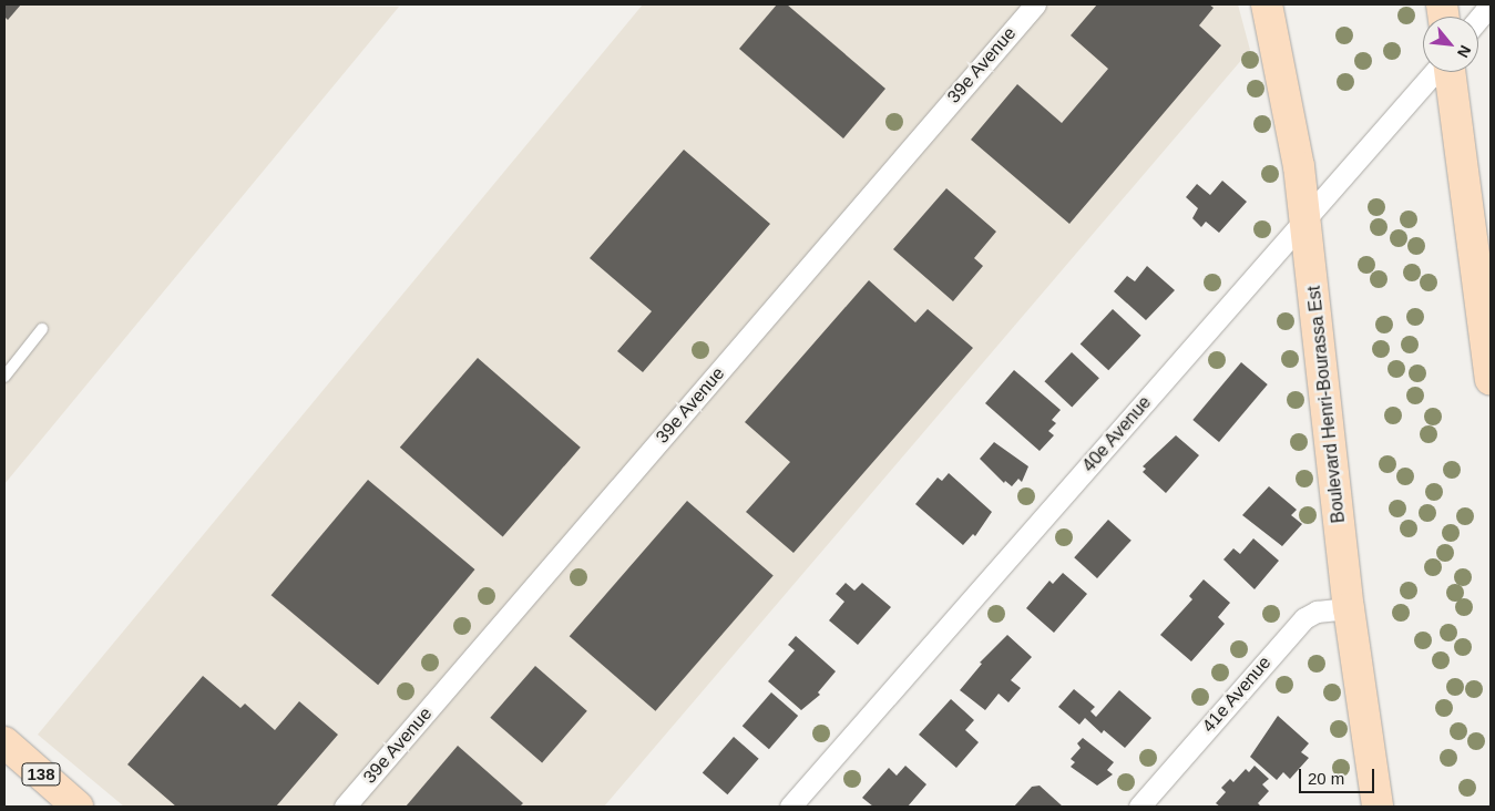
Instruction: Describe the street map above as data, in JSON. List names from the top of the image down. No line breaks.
{"streets":{"main road":["Boulevard Henri-Bourassa Est","138"],"street":["39e Avenue","40e Avenue","41e Avenue"]},"crossings":[["Boulevard Henri-Bourassa Est","40e Avenue"],["Boulevard Henri-Bourassa Est","41e Avenue"]],"scale_bar":"20 m","north":"bottom right"}
